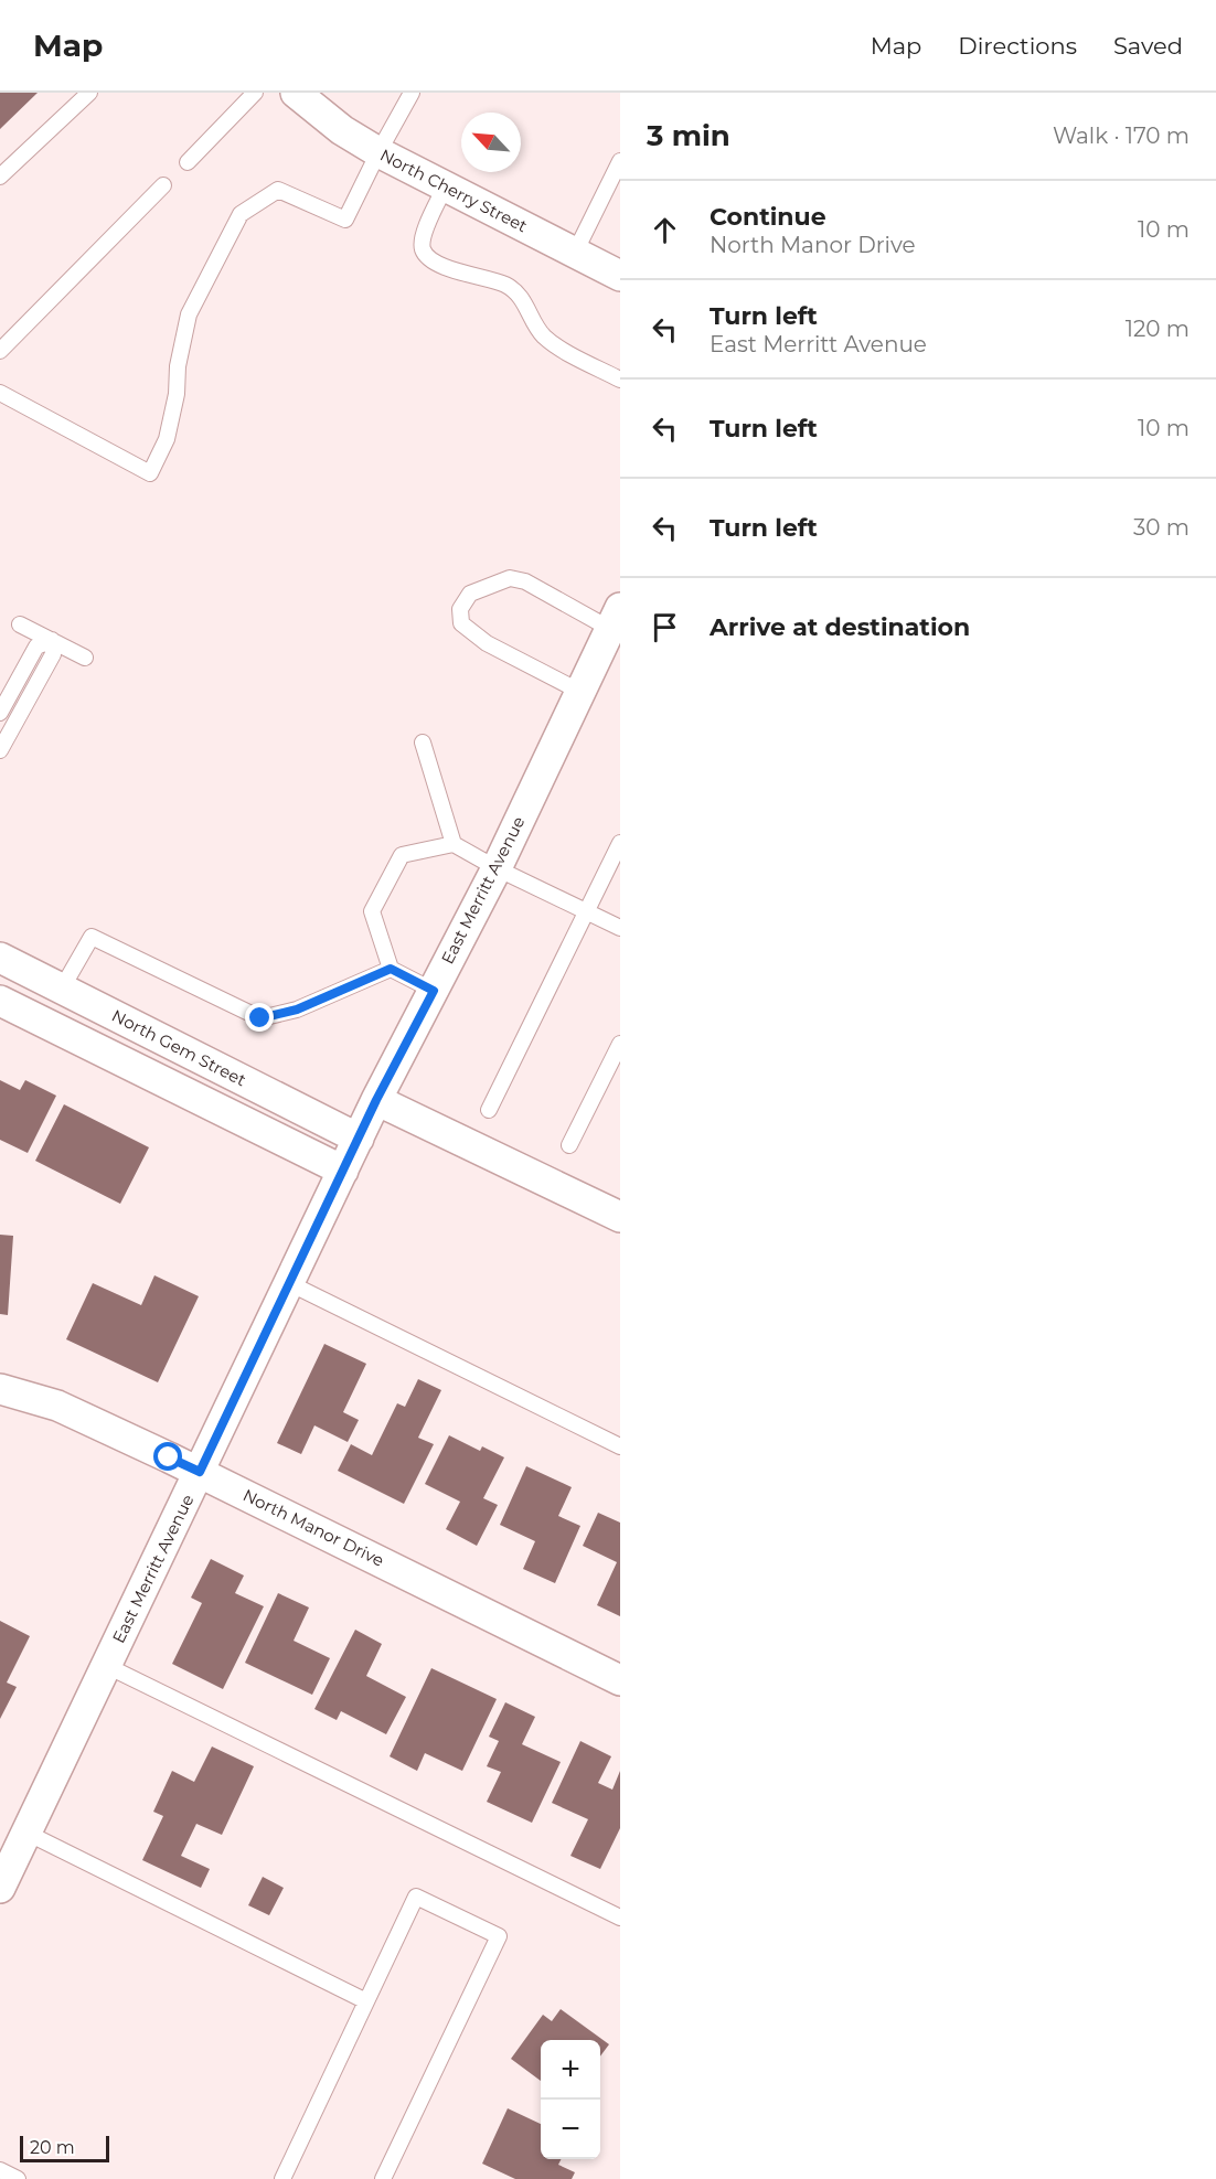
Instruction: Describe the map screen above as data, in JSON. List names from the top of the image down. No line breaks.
{"streets":{"street":["North Cherry Street","East Merritt Avenue","North Gem Street","North Manor Drive"]},"crossings":[["East Merritt Avenue","North Gem Street"],["East Merritt Avenue","North Manor Drive"]],"scale_bar":"20 m","north":"top left","page":{"header":"Map","nav":["Map","Directions","Saved"],"heading":["3 min","Walk · 170 m"],"list":[["Continue","North Manor Drive","10 m"],["Turn left","East Merritt Avenue","120 m"],["Turn left","10 m"],["Turn left","30 m"],"Arrive at destination"],"map_buttons":["+","−"],"scale":"20 m"}}
